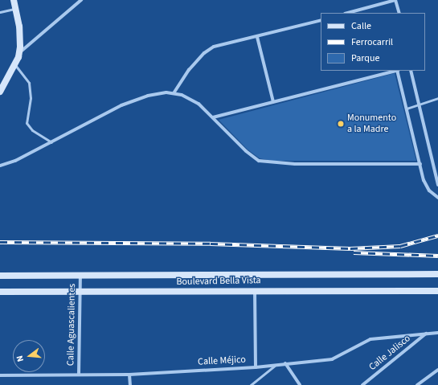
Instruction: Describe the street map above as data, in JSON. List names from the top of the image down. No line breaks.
{"streets":{"main road":["Boulevard Bella Vista"],"street":["Calle Aguascalientes","Calle Jalisco","Calle Méjico"]},"crossings":[["Boulevard Bella Vista","Calle Aguascalientes"],["Calle Aguascalientes","Calle Méjico"],["Calle Jalisco","Calle Méjico"]],"places":["Monumento a la Madre"],"legend":["Calle","Ferrocarril","Parque"],"north":"left"}
